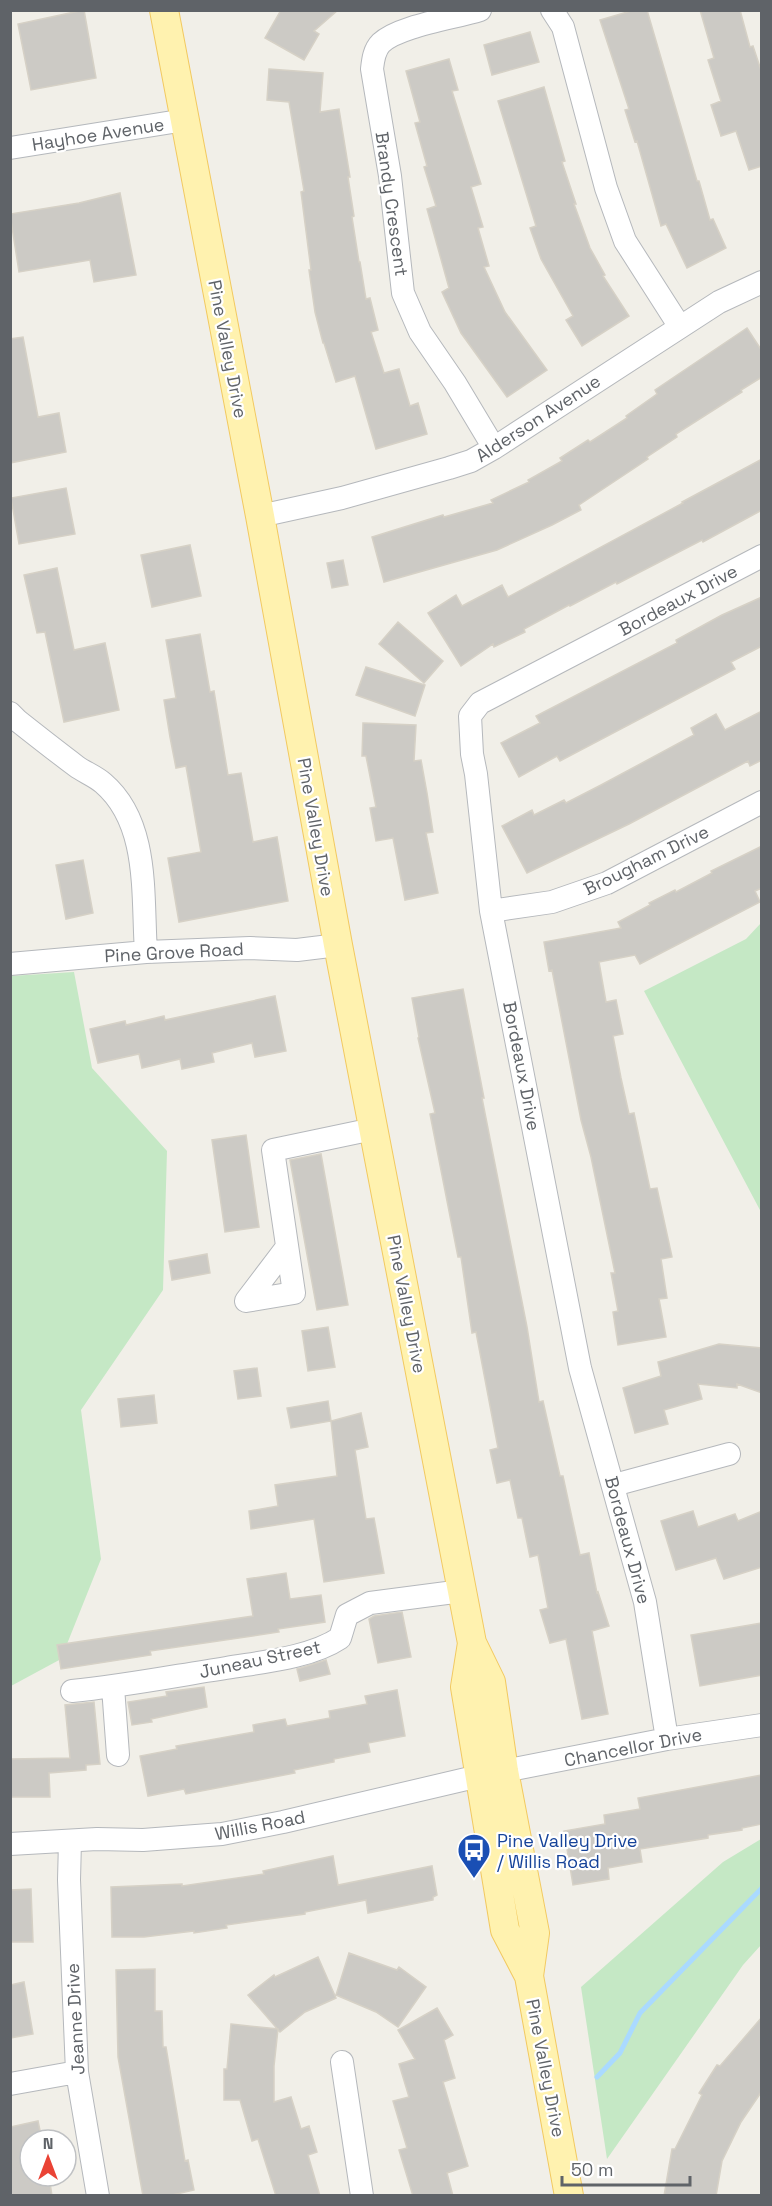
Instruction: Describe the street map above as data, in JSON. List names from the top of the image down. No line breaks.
{"streets":{"main road":["Pine Valley Drive"],"street":["Hayhoe Avenue","Brandy Crescent","Alderson Avenue","Bordeaux Drive","Brougham Drive","Pine Grove Road","Juneau Street","Chancellor Drive","Willis Road","Jeanne Drive"]},"crossings":[["Hayhoe Avenue","Pine Valley Drive"],["Brandy Crescent","Alderson Avenue"],["Pine Valley Drive","Alderson Avenue"],["Pine Valley Drive","Pine Grove Road"],["Pine Valley Drive","Juneau Street"],["Pine Valley Drive","Chancellor Drive"],["Pine Valley Drive","Willis Road"],["Bordeaux Drive","Brougham Drive"],["Bordeaux Drive","Chancellor Drive"],["Chancellor Drive","Willis Road"],["Willis Road","Jeanne Drive"]],"places":{"bus stop":["Pine Valley Drive / Willis Road"]},"scale_bar":"50 m","north":"top"}
